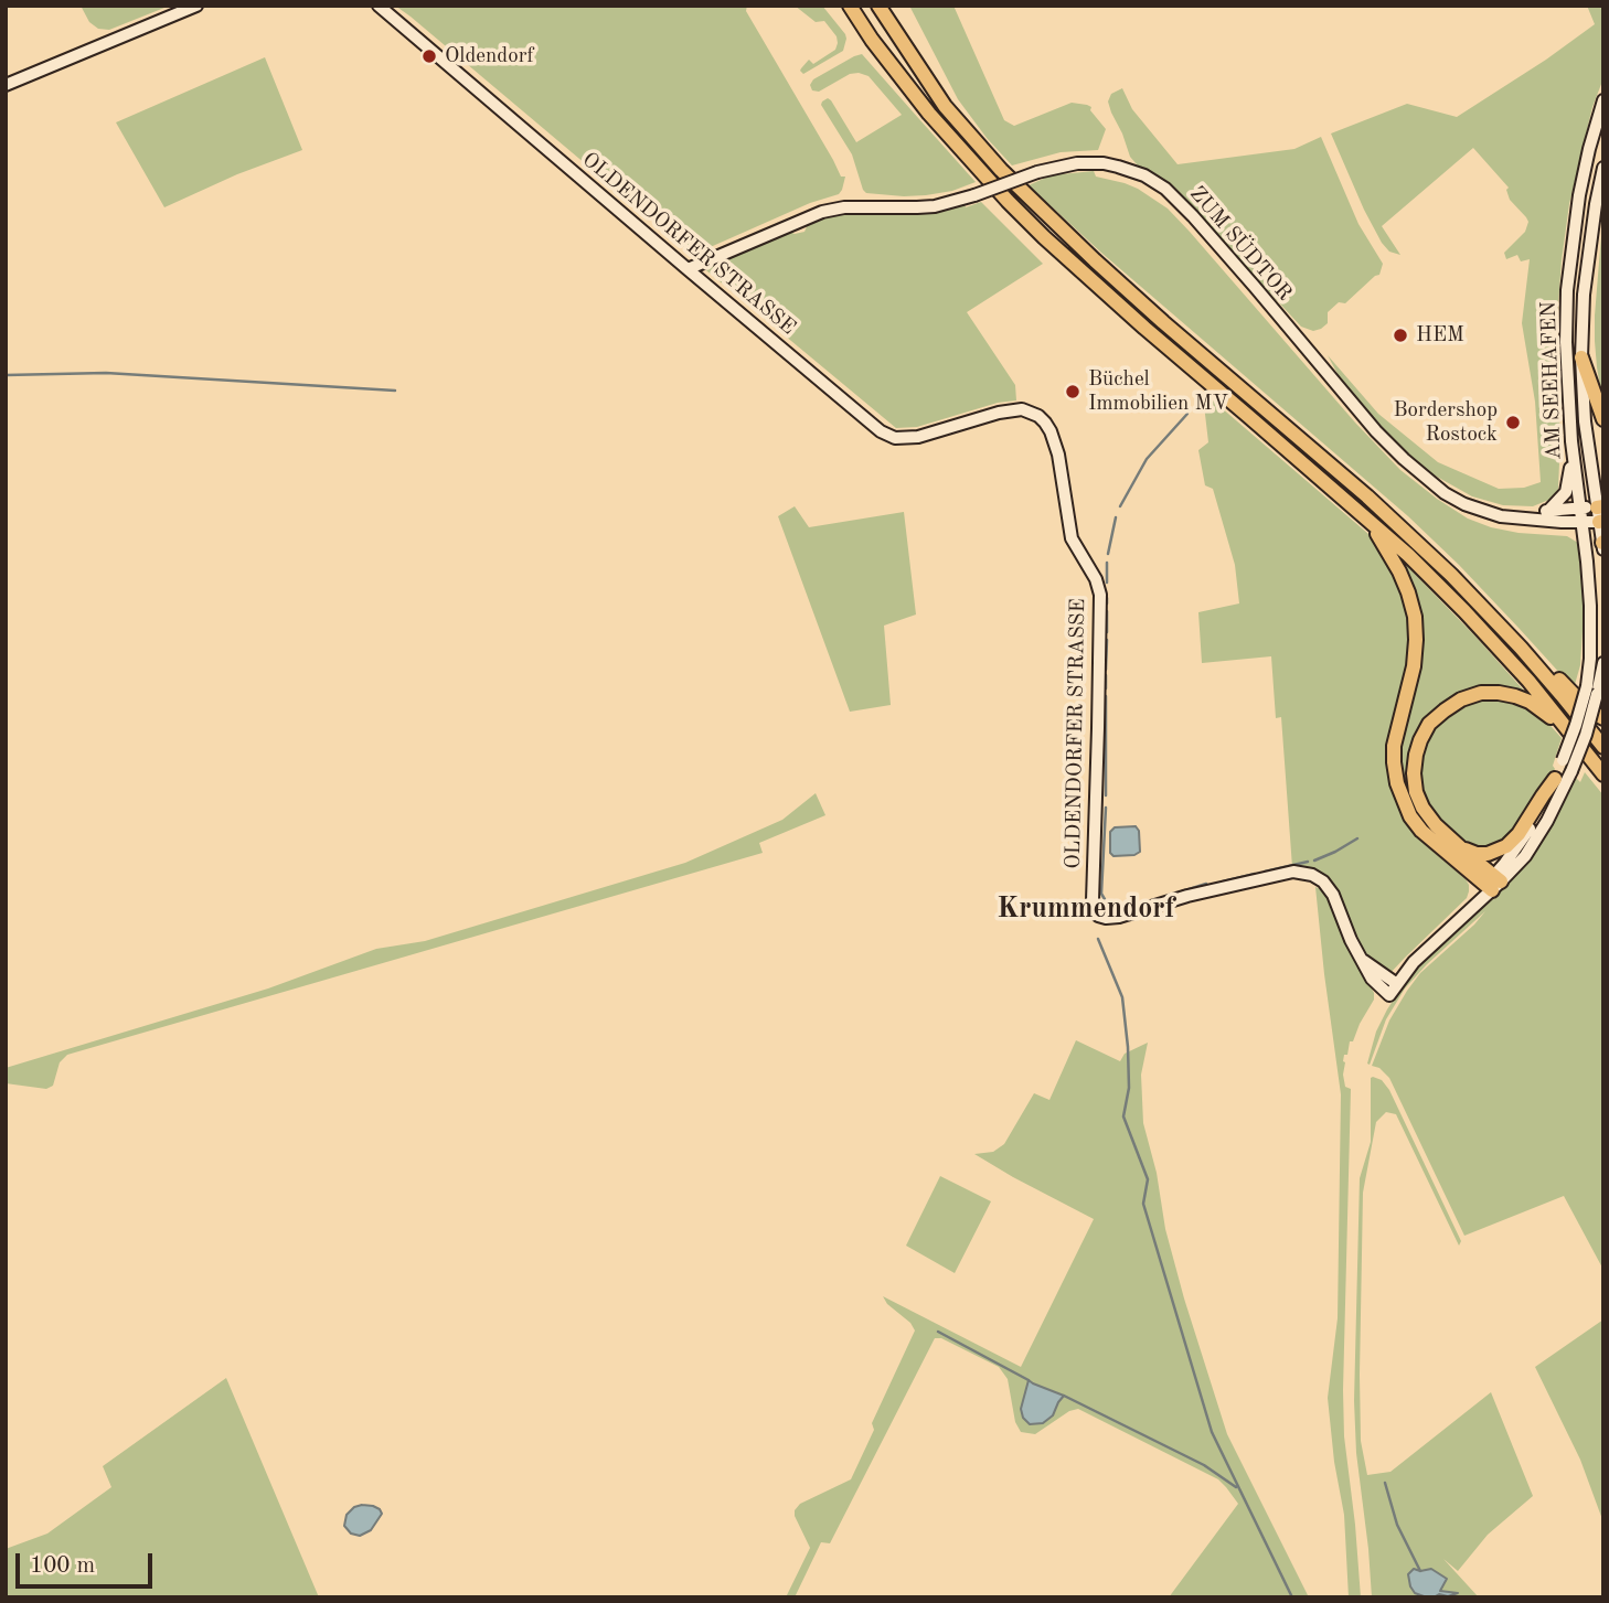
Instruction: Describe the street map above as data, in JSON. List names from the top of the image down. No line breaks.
{"streets":{"street":["OLDENDORFER STRASSE","ZUM SÜDTOR","AM SEEHAFEN"]},"crossings":[["OLDENDORFER STRASSE","ZUM SÜDTOR"],["ZUM SÜDTOR","AM SEEHAFEN"]],"districts":["Krummendorf"],"places":["Oldendorf","HEM","Büchel Immobilien MV","Bordershop Rostock"],"scale_bar":"100 m"}
